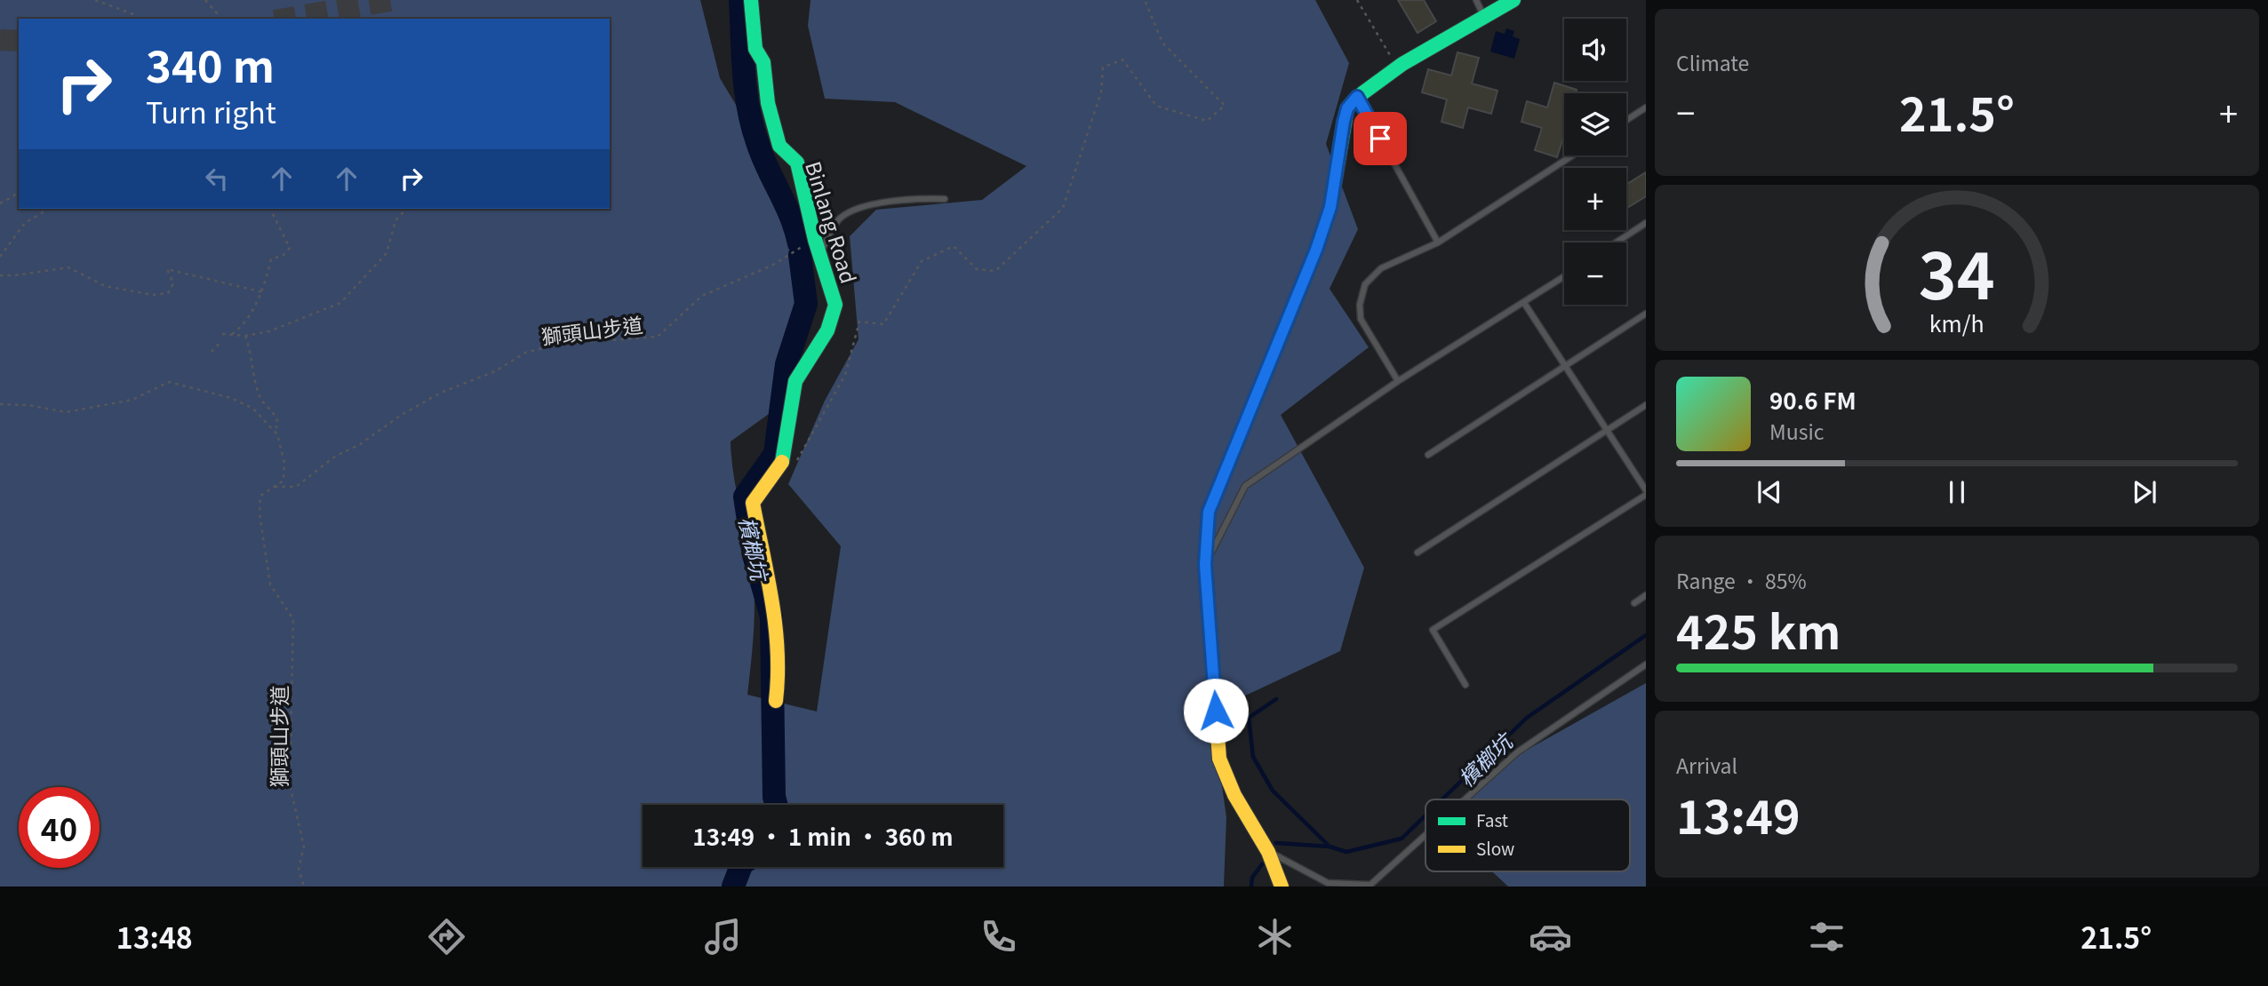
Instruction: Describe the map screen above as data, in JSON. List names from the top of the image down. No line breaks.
{"streets":{"street":["Binlang Road"],"path":["獅頭山步道"]},"water":["檳榔坑"],"legend":["Fast","Slow"],"page":{"tile":["Climate",["Range · 85%","425 km"],["Arrival","13:49"]],"map_buttons":["+","−"],"turn":["340 m","Turn right"],"heat":["−","21.5°","+"],"song":["90.6 FM","Music"],"limit":"40","trip":"13:49 · 1 min · 360 m","tabs":["13:48","21.5°"],"gauge":["34","km/h"]}}
